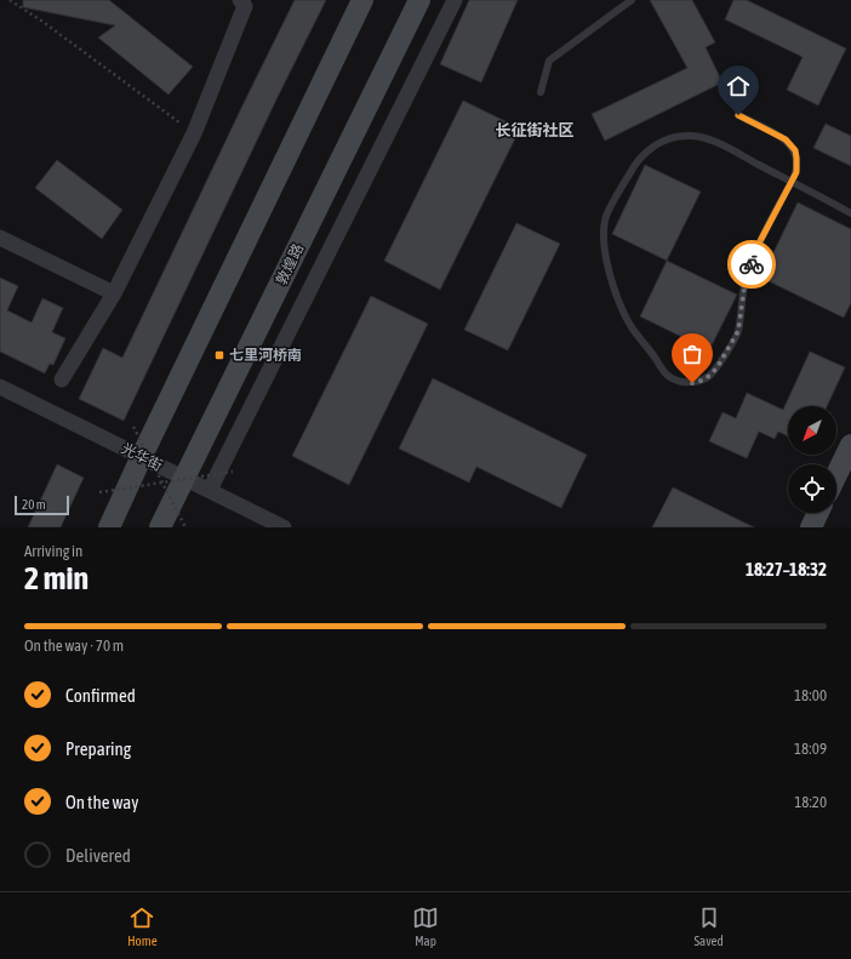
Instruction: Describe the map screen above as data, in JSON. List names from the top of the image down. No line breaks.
{"streets":{"main road":["敦煌路"],"street":["光华街"]},"crossings":[["敦煌路","光华街"]],"districts":["长征街社区"],"places":{"transit":["七里河桥南"]},"scale_bar":"20 m","north":"bottom left","page":{"scale":"20 m","heading":["2 min","Arriving in","18:27–18:32"],"bar":"On the way · 70 m","list":[["Confirmed","18:00"],["Preparing","18:09"],["On the way","18:20"],"Delivered"],"tabs":["Home","Map","Saved"]}}
